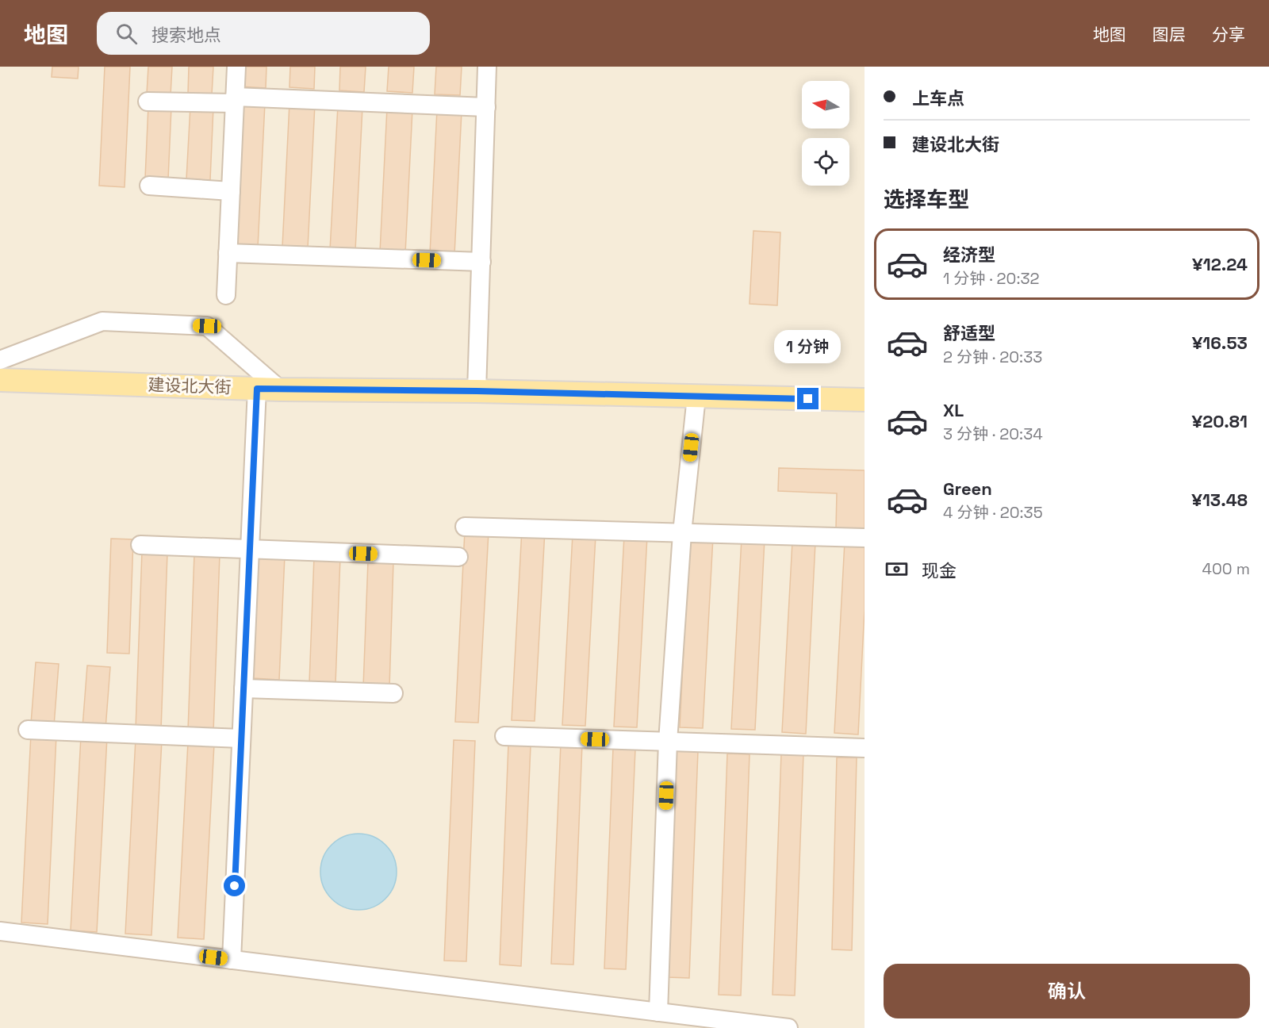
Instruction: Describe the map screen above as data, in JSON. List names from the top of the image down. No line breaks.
{"streets":{"main road":["建设北大街"]},"north":"left","page":{"header":"地图","search":"搜索地点","nav":["地图","图层","分享"],"banner":["上车点","建设北大街"],"heading":"选择车型","list":[{"name":"经济型","note":"1 分钟 · 20:32","value":"¥12.24"},{"name":"舒适型","note":"2 分钟 · 20:33","value":"¥16.53"},{"name":"XL","note":"3 分钟 · 20:34","value":"¥20.81"},{"name":"Green","note":"4 分钟 · 20:35","value":"¥13.48"}],"bubble":"1 分钟","pay":["现金","400 m"],"buttons":"确认"}}
